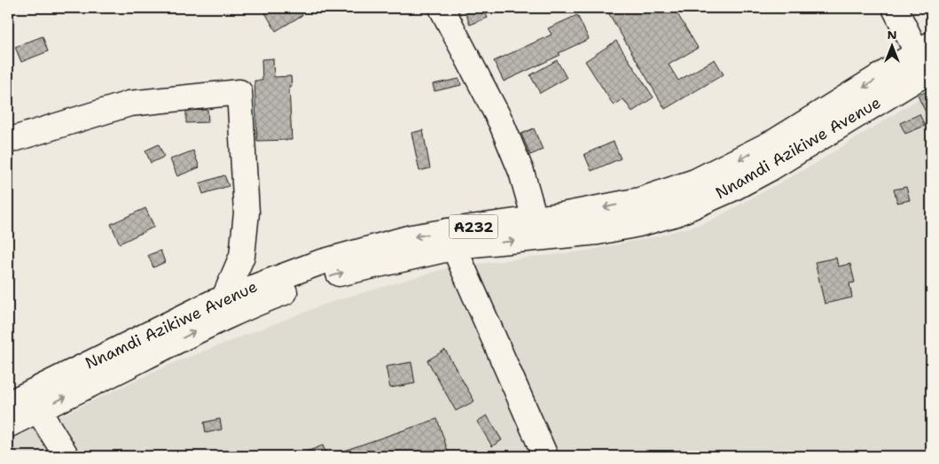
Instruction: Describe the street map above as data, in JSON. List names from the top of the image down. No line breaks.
{"streets":{"main road":["Nnamdi Azikiwe Avenue","A232"]},"north":"top"}
